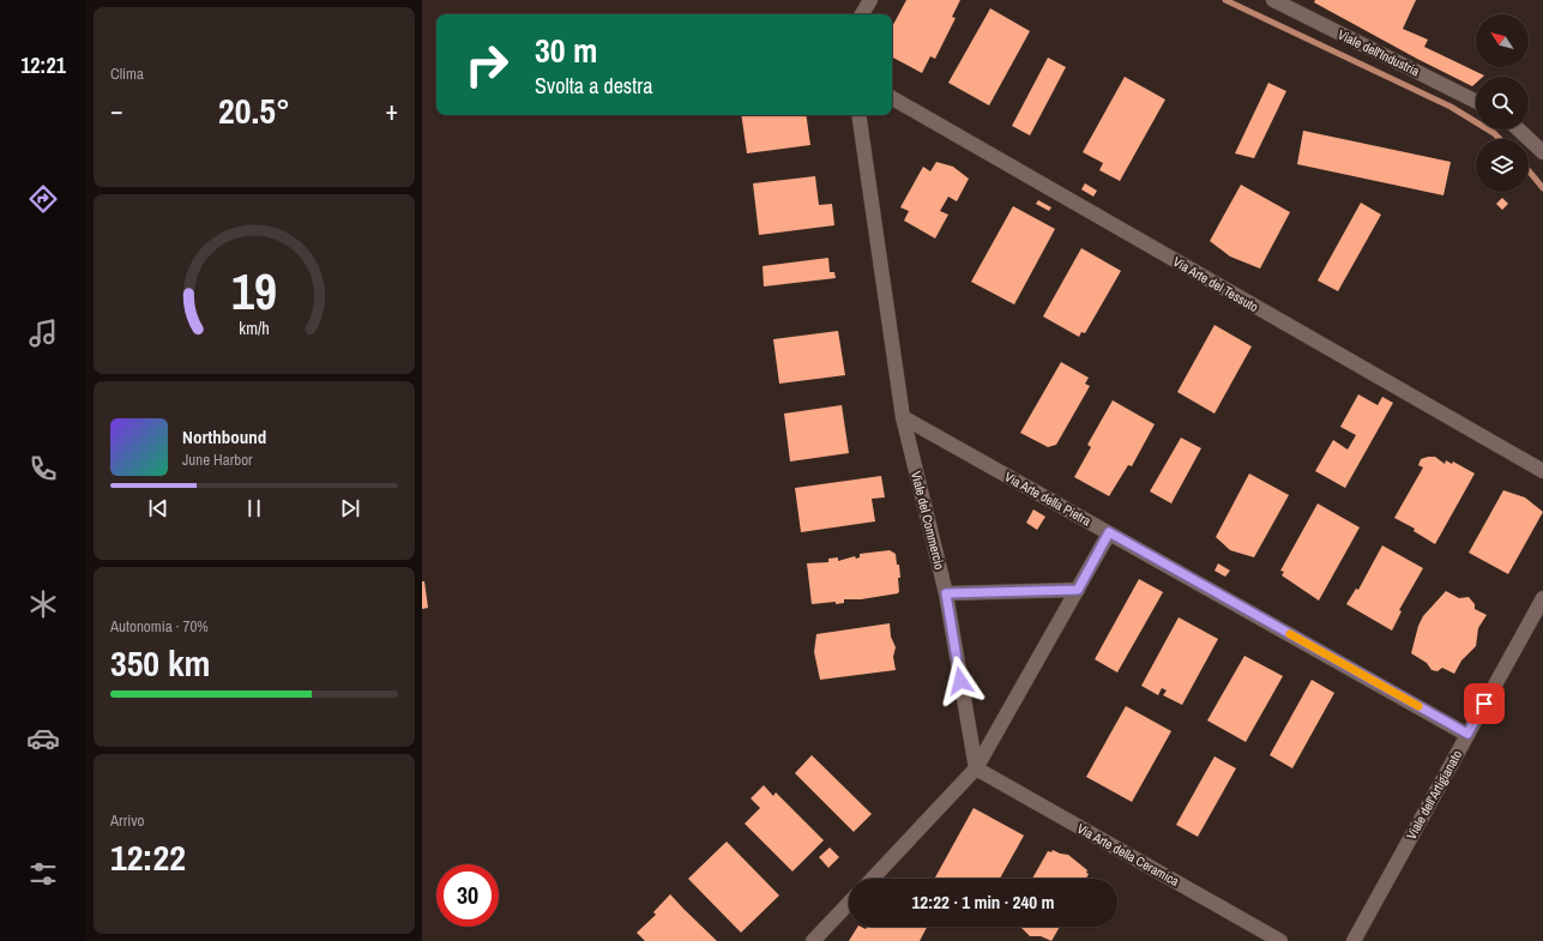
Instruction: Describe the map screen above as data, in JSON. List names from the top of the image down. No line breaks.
{"streets":{"street":["Viale dell'Industria","Via Arte del Tessuto","Via Arte della Pietra","Viale del Commercio","Viale dell'Artigianato","Via Arte della Ceramica"]},"crossings":[["Via Arte della Pietra","Viale del Commercio"],["Via Arte della Pietra","Viale dell'Artigianato"],["Viale del Commercio","Via Arte della Ceramica"]],"north":"top left","page":{"tabs":"12:21","tile":["Clima",["Autonomia · 70%","350 km"],["Arrivo","12:22"]],"turn":["30 m","Svolta a destra"],"heat":["−","20.5°","+"],"song":["Northbound","June Harbor"],"limit":"30","trip":"12:22 · 1 min · 240 m","gauge":["19","km/h"]}}
